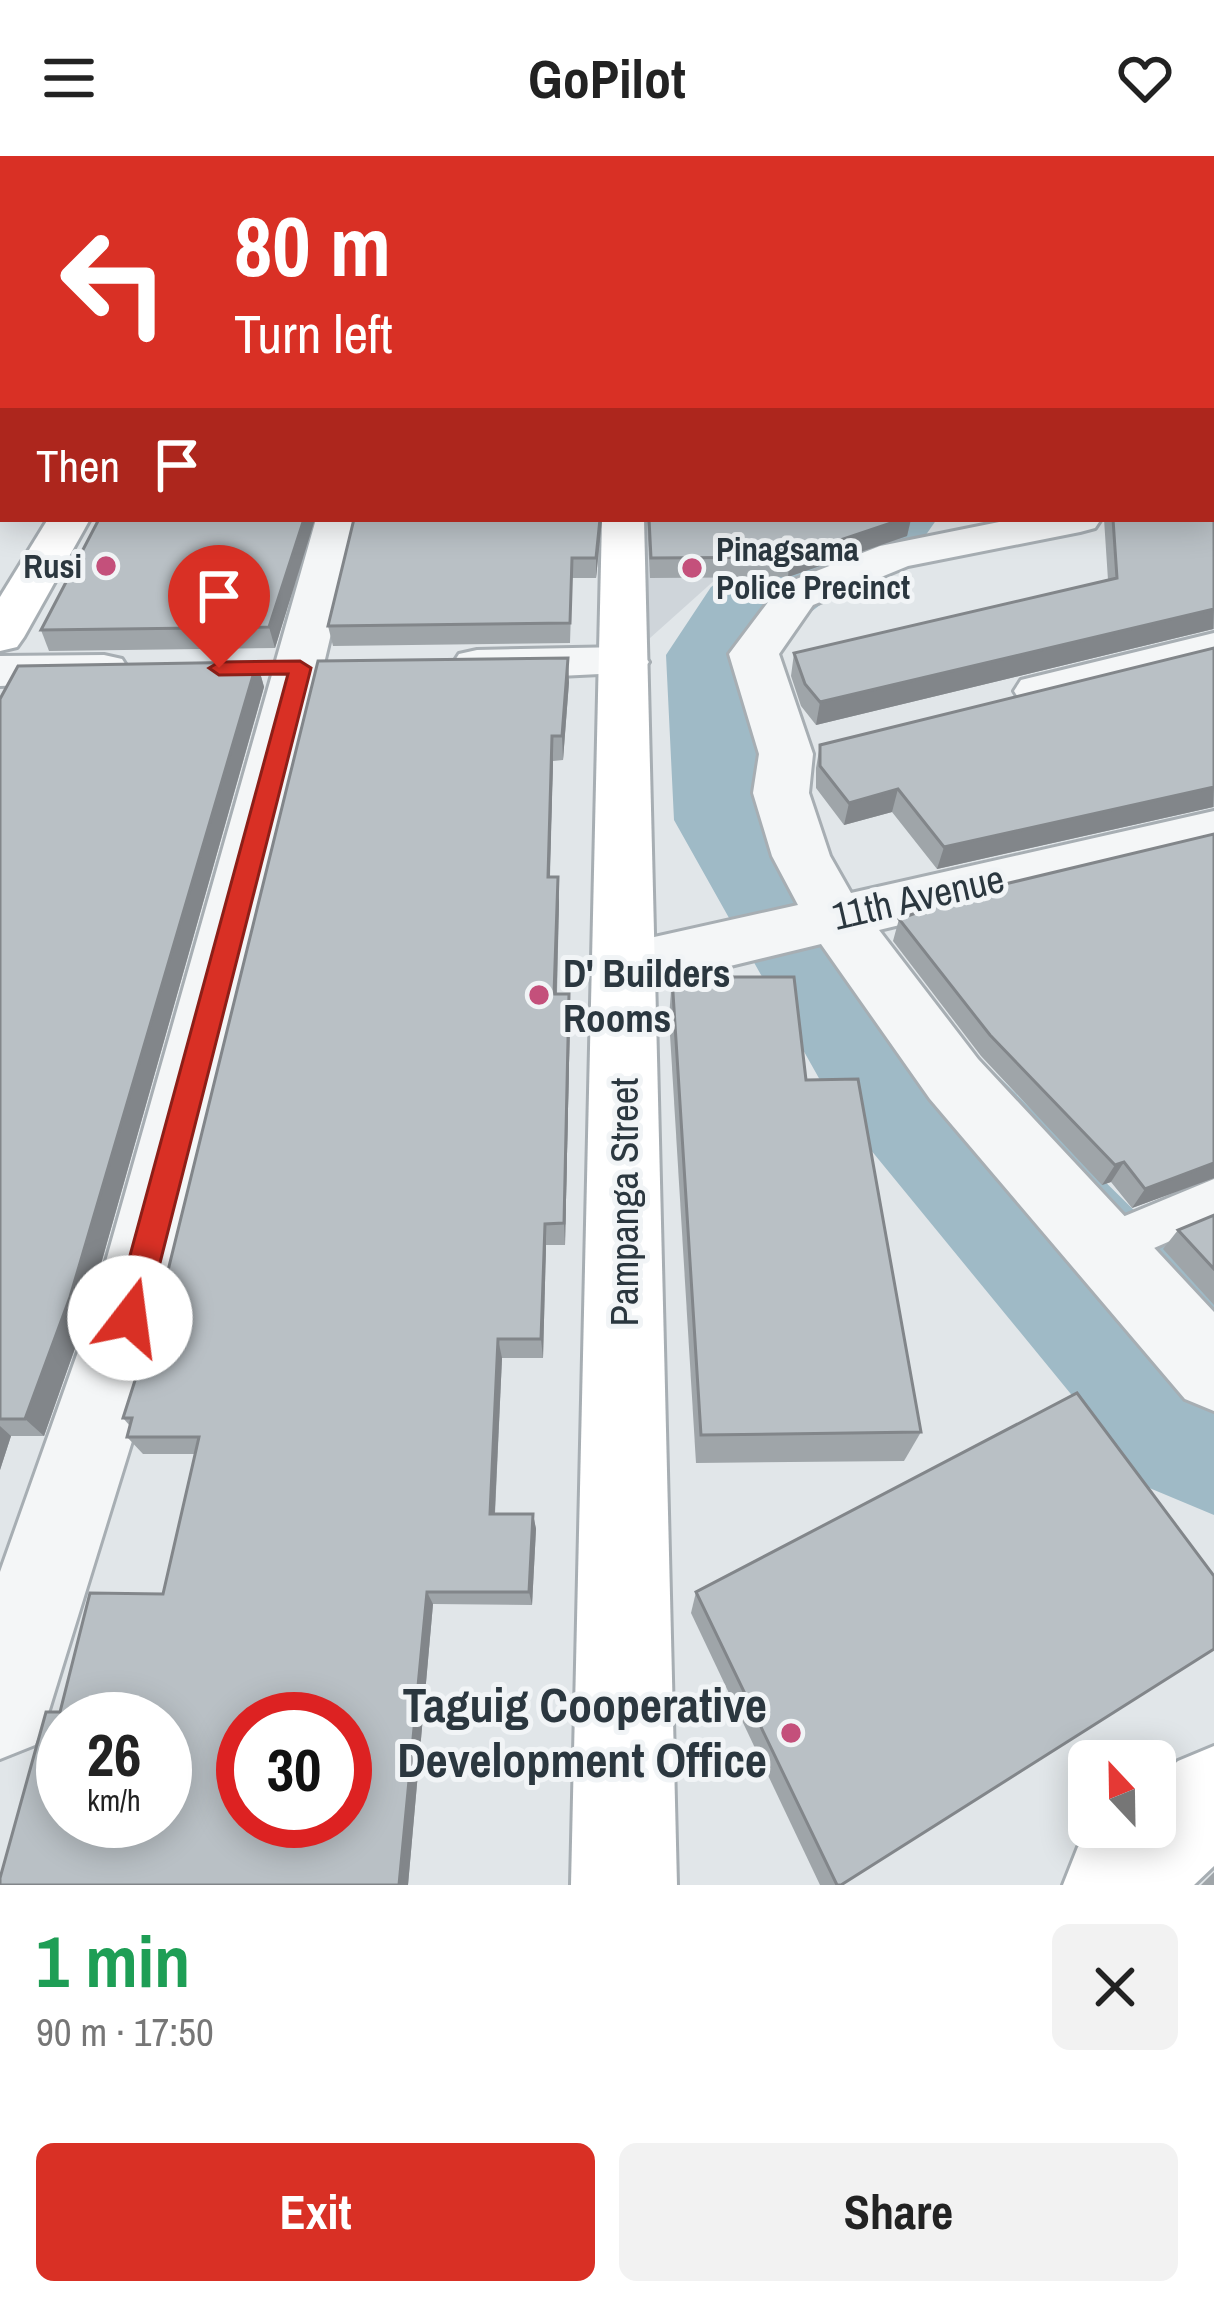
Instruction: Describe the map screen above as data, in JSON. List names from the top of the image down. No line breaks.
{"streets":{"street":["11th Avenue","Pampanga Street"]},"crossings":[["11th Avenue","Pampanga Street"]],"places":["Rusi","Pinagsama Police Precinct","D' Builders Rooms","Taguig Cooperative Development Office"],"north":"top","page":{"header":"GoPilot","turn":["80 m","Turn left"],"then":"Then","speed":"26 km/h","limit":"30","heading":["1 min","90 m · 17:50"],"buttons":["Exit","Share"]}}
